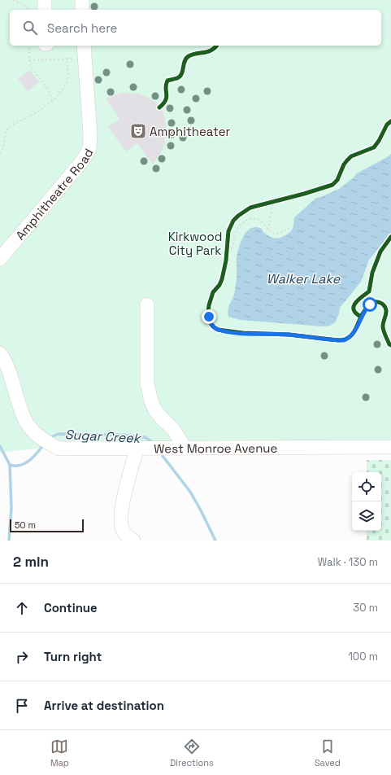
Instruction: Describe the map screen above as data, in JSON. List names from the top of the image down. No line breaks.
{"streets":{"street":["Amphitheatre Road","West Monroe Avenue"]},"water":["Walker Lake","Sugar Creek"],"parks":["Kirkwood City Park"],"places":{"theatre":["Amphitheater"]},"scale_bar":"50 m","page":{"search":"Search here","scale":"50 m","heading":["2 min","Walk · 130 m"],"list":[["Continue","30 m"],["Turn right","100 m"],"Arrive at destination"],"nav":["Map","Directions","Saved"]}}
